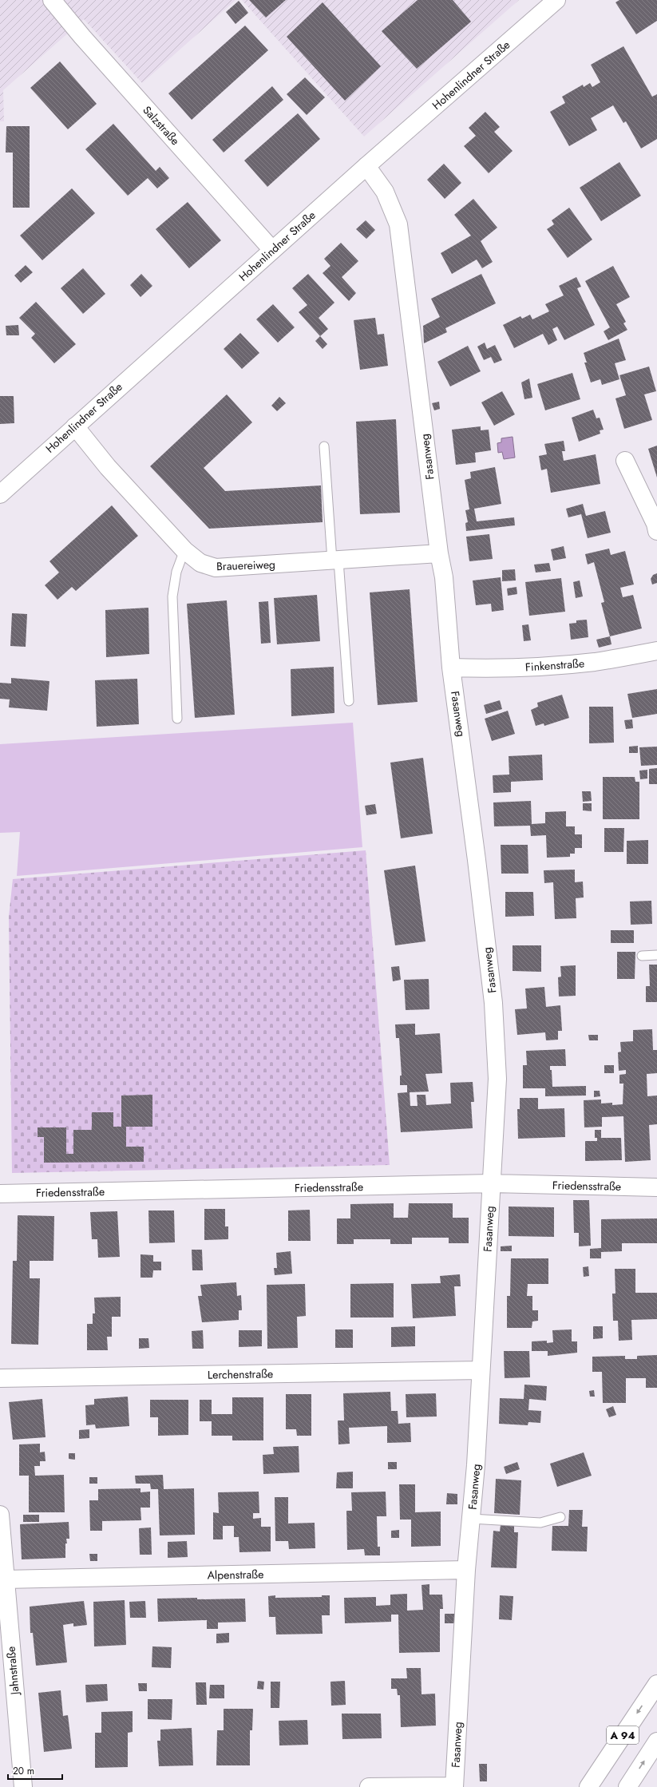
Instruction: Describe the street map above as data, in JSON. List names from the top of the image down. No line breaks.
{"streets":{"main road":["Hohenlindner Straße","Salzstraße","Fasanweg","Brauereiweg","Finkenstraße","Friedensstraße","Lerchenstraße","Alpenstraße","Jahnstraße","A 94"]},"crossings":[["Hohenlindner Straße","Salzstraße"],["Hohenlindner Straße","Fasanweg"],["Hohenlindner Straße","Brauereiweg"],["Fasanweg","Brauereiweg"],["Fasanweg","Finkenstraße"],["Fasanweg","Friedensstraße"],["Fasanweg","Lerchenstraße"],["Fasanweg","Alpenstraße"],["Alpenstraße","Jahnstraße"]],"scale_bar":"20 m"}
